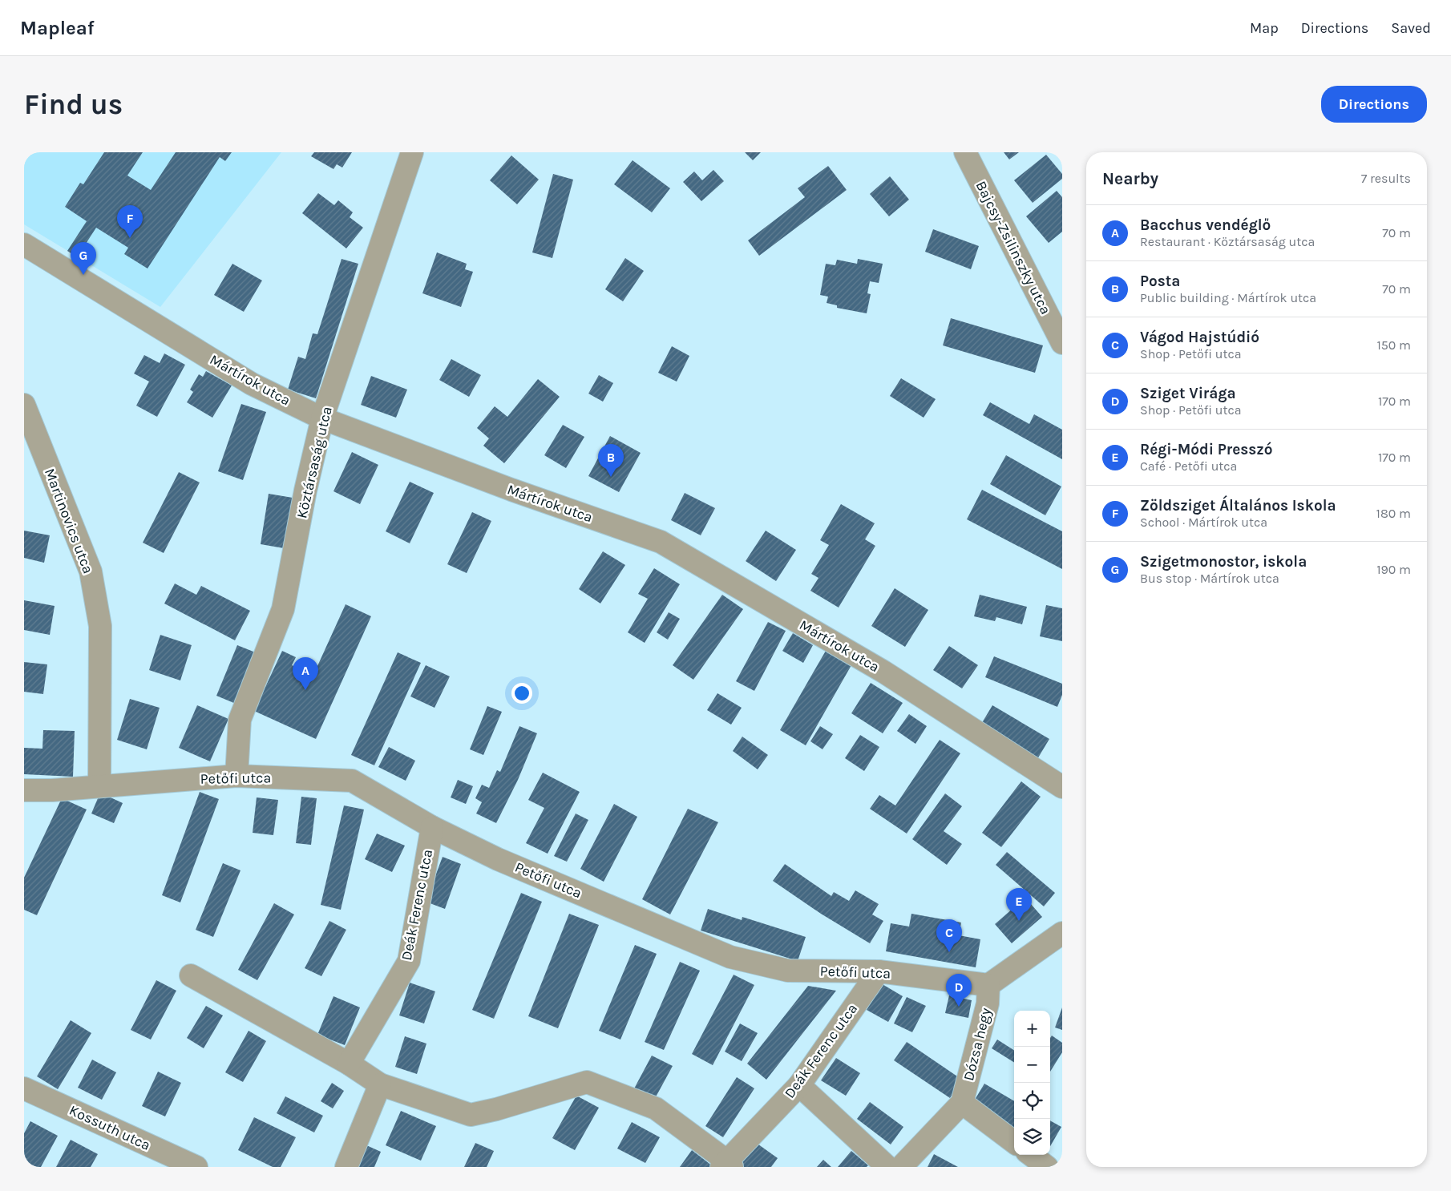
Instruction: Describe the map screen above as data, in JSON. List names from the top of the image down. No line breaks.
{"streets":{"street":["Bajcsy-Zsilinszky utca","Mártírok utca","Köztársaság utca","Martinovics utca","Petőfi utca","Deák Ferenc utca","Dózsa hegy","Kossuth utca"]},"crossings":[["Mártírok utca","Köztársaság utca"],["Köztársaság utca","Petőfi utca"],["Martinovics utca","Petőfi utca"],["Petőfi utca","Deák Ferenc utca"],["Petőfi utca","Dózsa hegy"]],"page":{"header":"Mapleaf","nav":["Map","Directions","Saved"],"buttons":"Directions","title":"Find us","heading":["Nearby","7 results"],"list":[{"mark":"A","name":"Bacchus vendéglő","note":"Restaurant · Köztársaság utca","value":"70 m"},{"mark":"B","name":"Posta","note":"Public building · Mártírok utca","value":"70 m"},{"mark":"C","name":"Vágod Hajstúdió","note":"Shop · Petőfi utca","value":"150 m"},{"mark":"D","name":"Sziget Virága","note":"Shop · Petőfi utca","value":"170 m"},{"mark":"E","name":"Régi-Módi Presszó","note":"Café · Petőfi utca","value":"170 m"},{"mark":"F","name":"Zöldsziget Általános Iskola","note":"School · Mártírok utca","value":"180 m"},{"mark":"G","name":"Szigetmonostor, iskola","note":"Bus stop · Mártírok utca","value":"190 m"}],"pins":["F","G","B","A","E","C","D"],"map_buttons":["+","−"]}}
